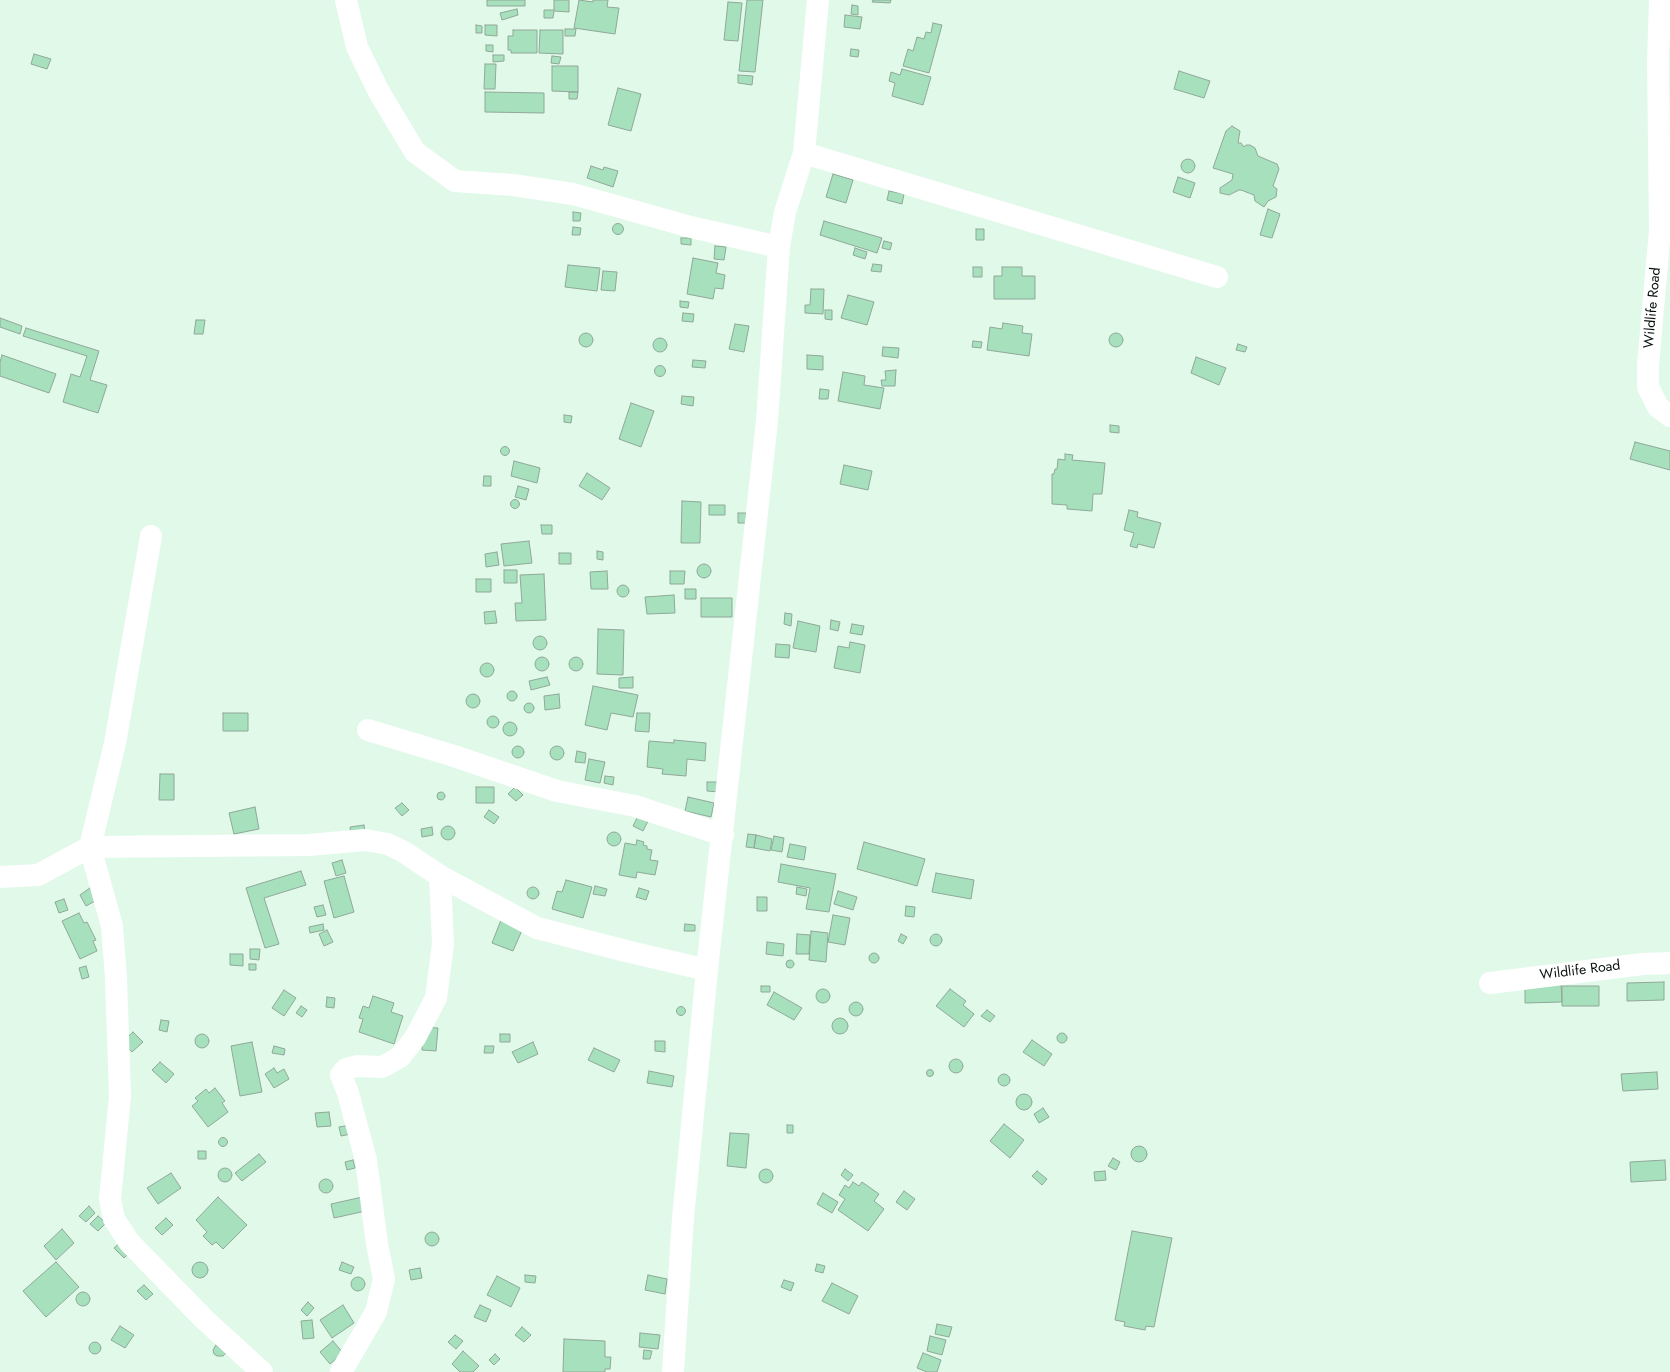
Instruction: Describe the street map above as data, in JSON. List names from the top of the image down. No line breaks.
{"streets":{"street":["Wildlife Road"]}}
